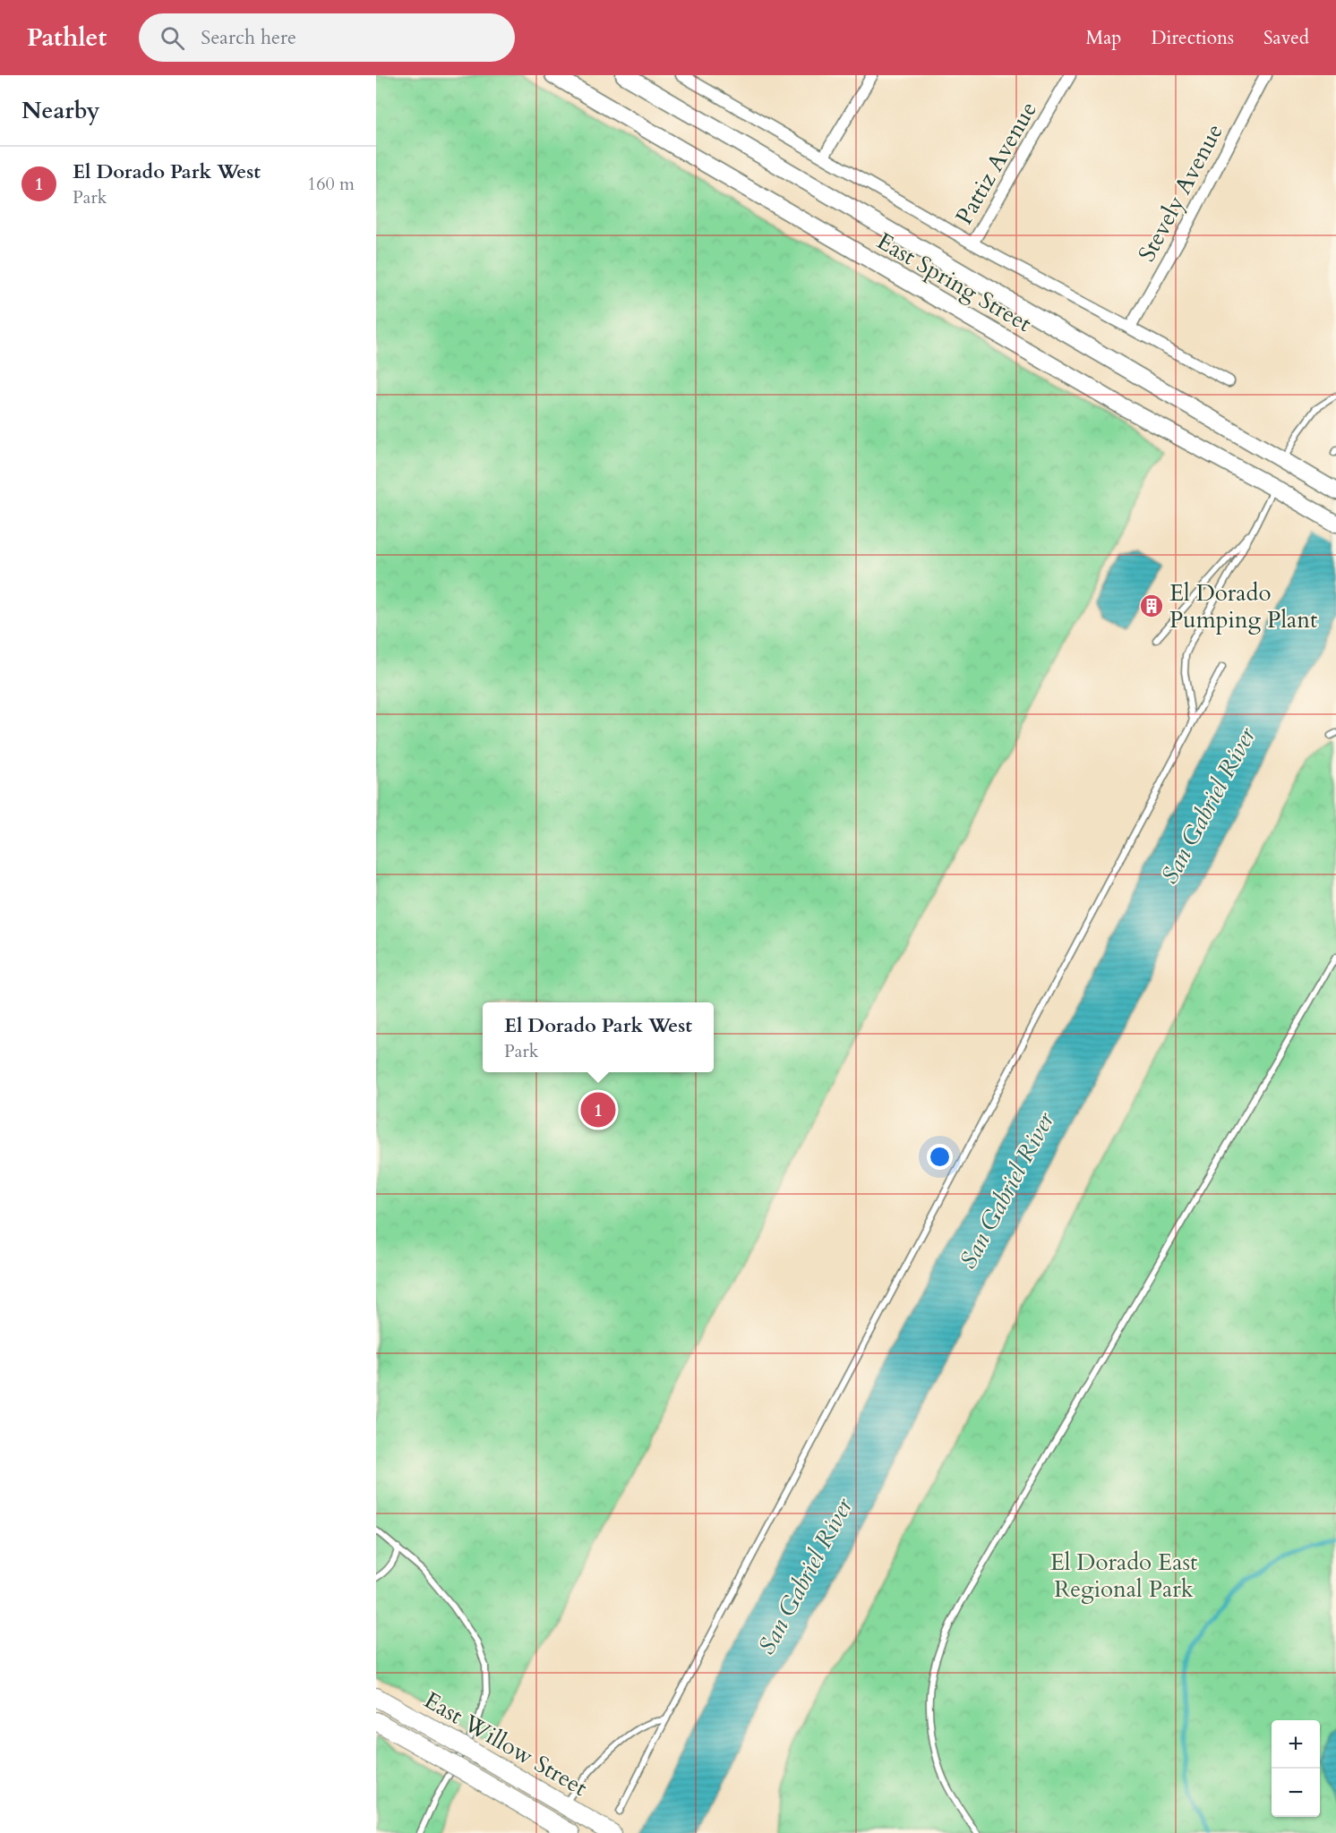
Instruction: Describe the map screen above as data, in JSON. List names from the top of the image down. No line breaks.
{"streets":{"main road":["East Spring Street","East Willow Street"],"street":["Pattiz Avenue","Stevely Avenue"]},"crossings":[["Pattiz Avenue","East Spring Street"],["Stevely Avenue","East Spring Street"]],"water":["San Gabriel River"],"parks":["El Dorado East Regional Park"],"places":{"building":["El Dorado Pumping Plant"]},"page":{"header":"Pathlet","search":"Search here","nav":["Map","Directions","Saved"],"heading":"Nearby","list":[{"mark":"1","name":"El Dorado Park West","note":"Park","value":"160 m"}],"popup":["El Dorado Park West","Park"],"pins":"1","map_buttons":["+","−"]}}
